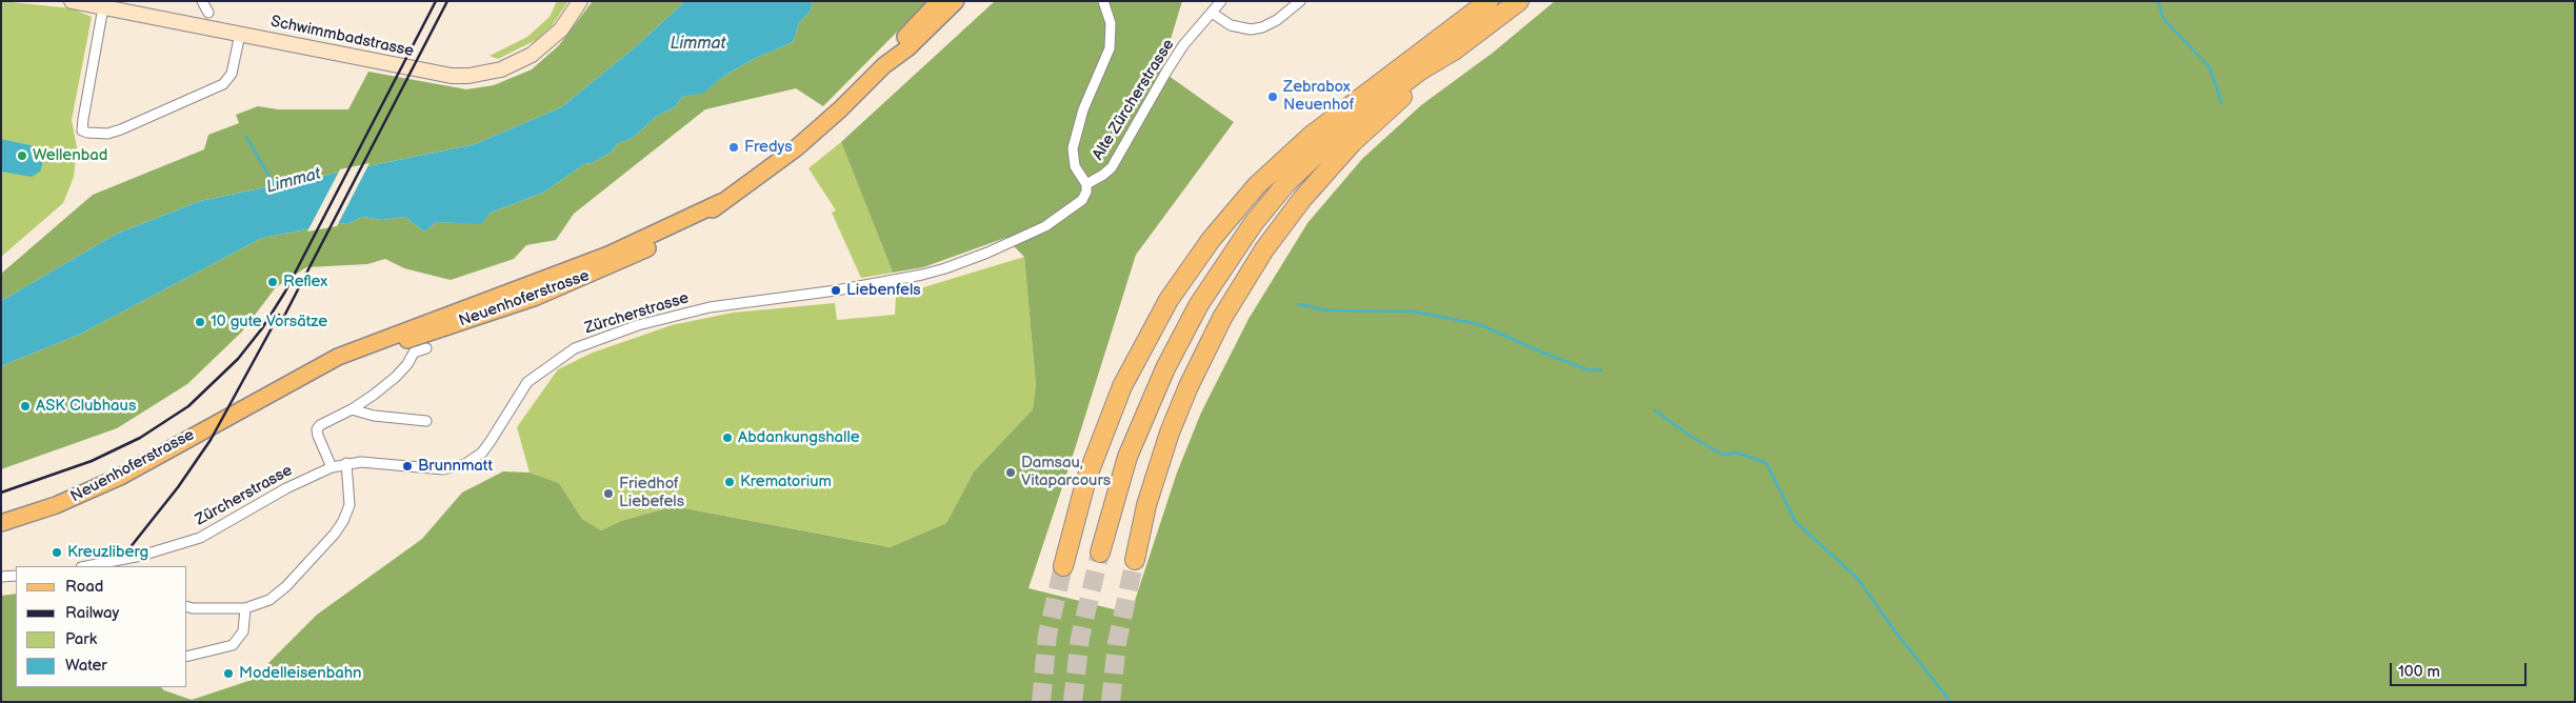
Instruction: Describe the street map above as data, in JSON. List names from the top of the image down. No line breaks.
{"streets":{"main road":["Schwimmbadstrasse","Neuenhoferstrasse"],"street":["Alte Zürcherstrasse","Zürcherstrasse"]},"crossings":[["Alte Zürcherstrasse","Zürcherstrasse"]],"water":["Limmat"],"places":["Zebrabox Neuenhof","Fredys","Wellenbad","Reflex","Liebenfels","10 gute Vorsätze","ASK Clubhaus","Abdankungshalle","Brunnmatt","Damsau, Vitaparcours","Krematorium","Friedhof Liebefels","Kreuzliberg","Modelleisenbahn"],"legend":["Road","Railway","Park","Water"],"scale_bar":"100 m"}
